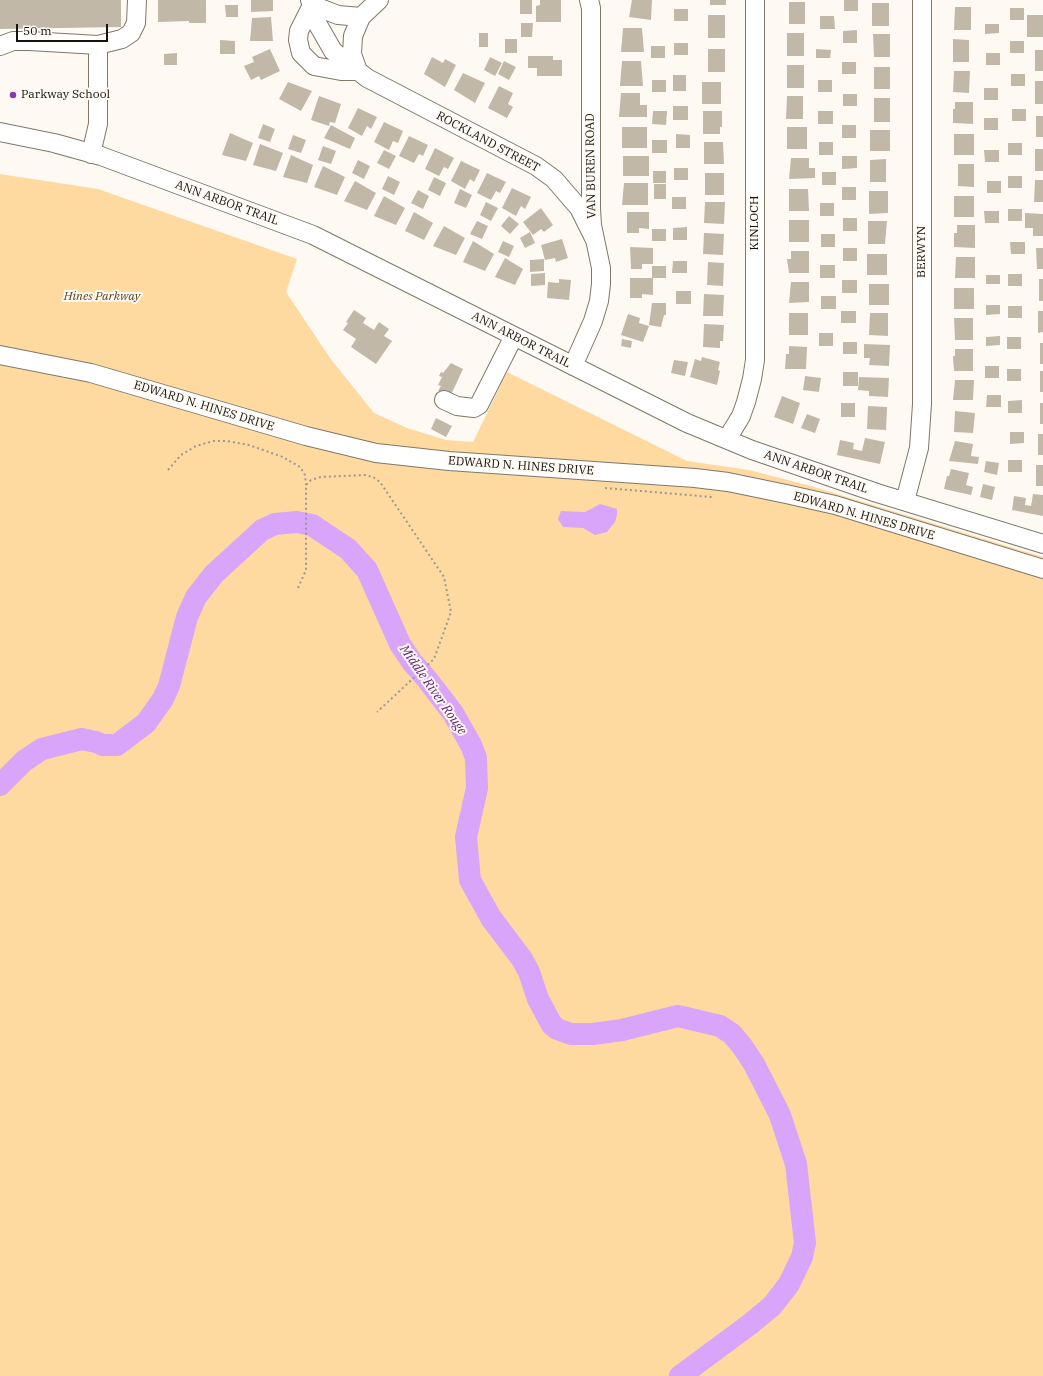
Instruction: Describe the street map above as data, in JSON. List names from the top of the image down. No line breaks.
{"streets":{"street":["ROCKLAND STREET","VAN BUREN ROAD","ANN ARBOR TRAIL","KINLOCH","BERWYN","EDWARD N. HINES DRIVE"]},"crossings":[["ROCKLAND STREET","VAN BUREN ROAD"],["VAN BUREN ROAD","ANN ARBOR TRAIL"],["ANN ARBOR TRAIL","KINLOCH"],["ANN ARBOR TRAIL","BERWYN"]],"water":["Middle River Rouge"],"parks":["Hines Parkway"],"places":["Parkway School"],"scale_bar":"50 m"}
